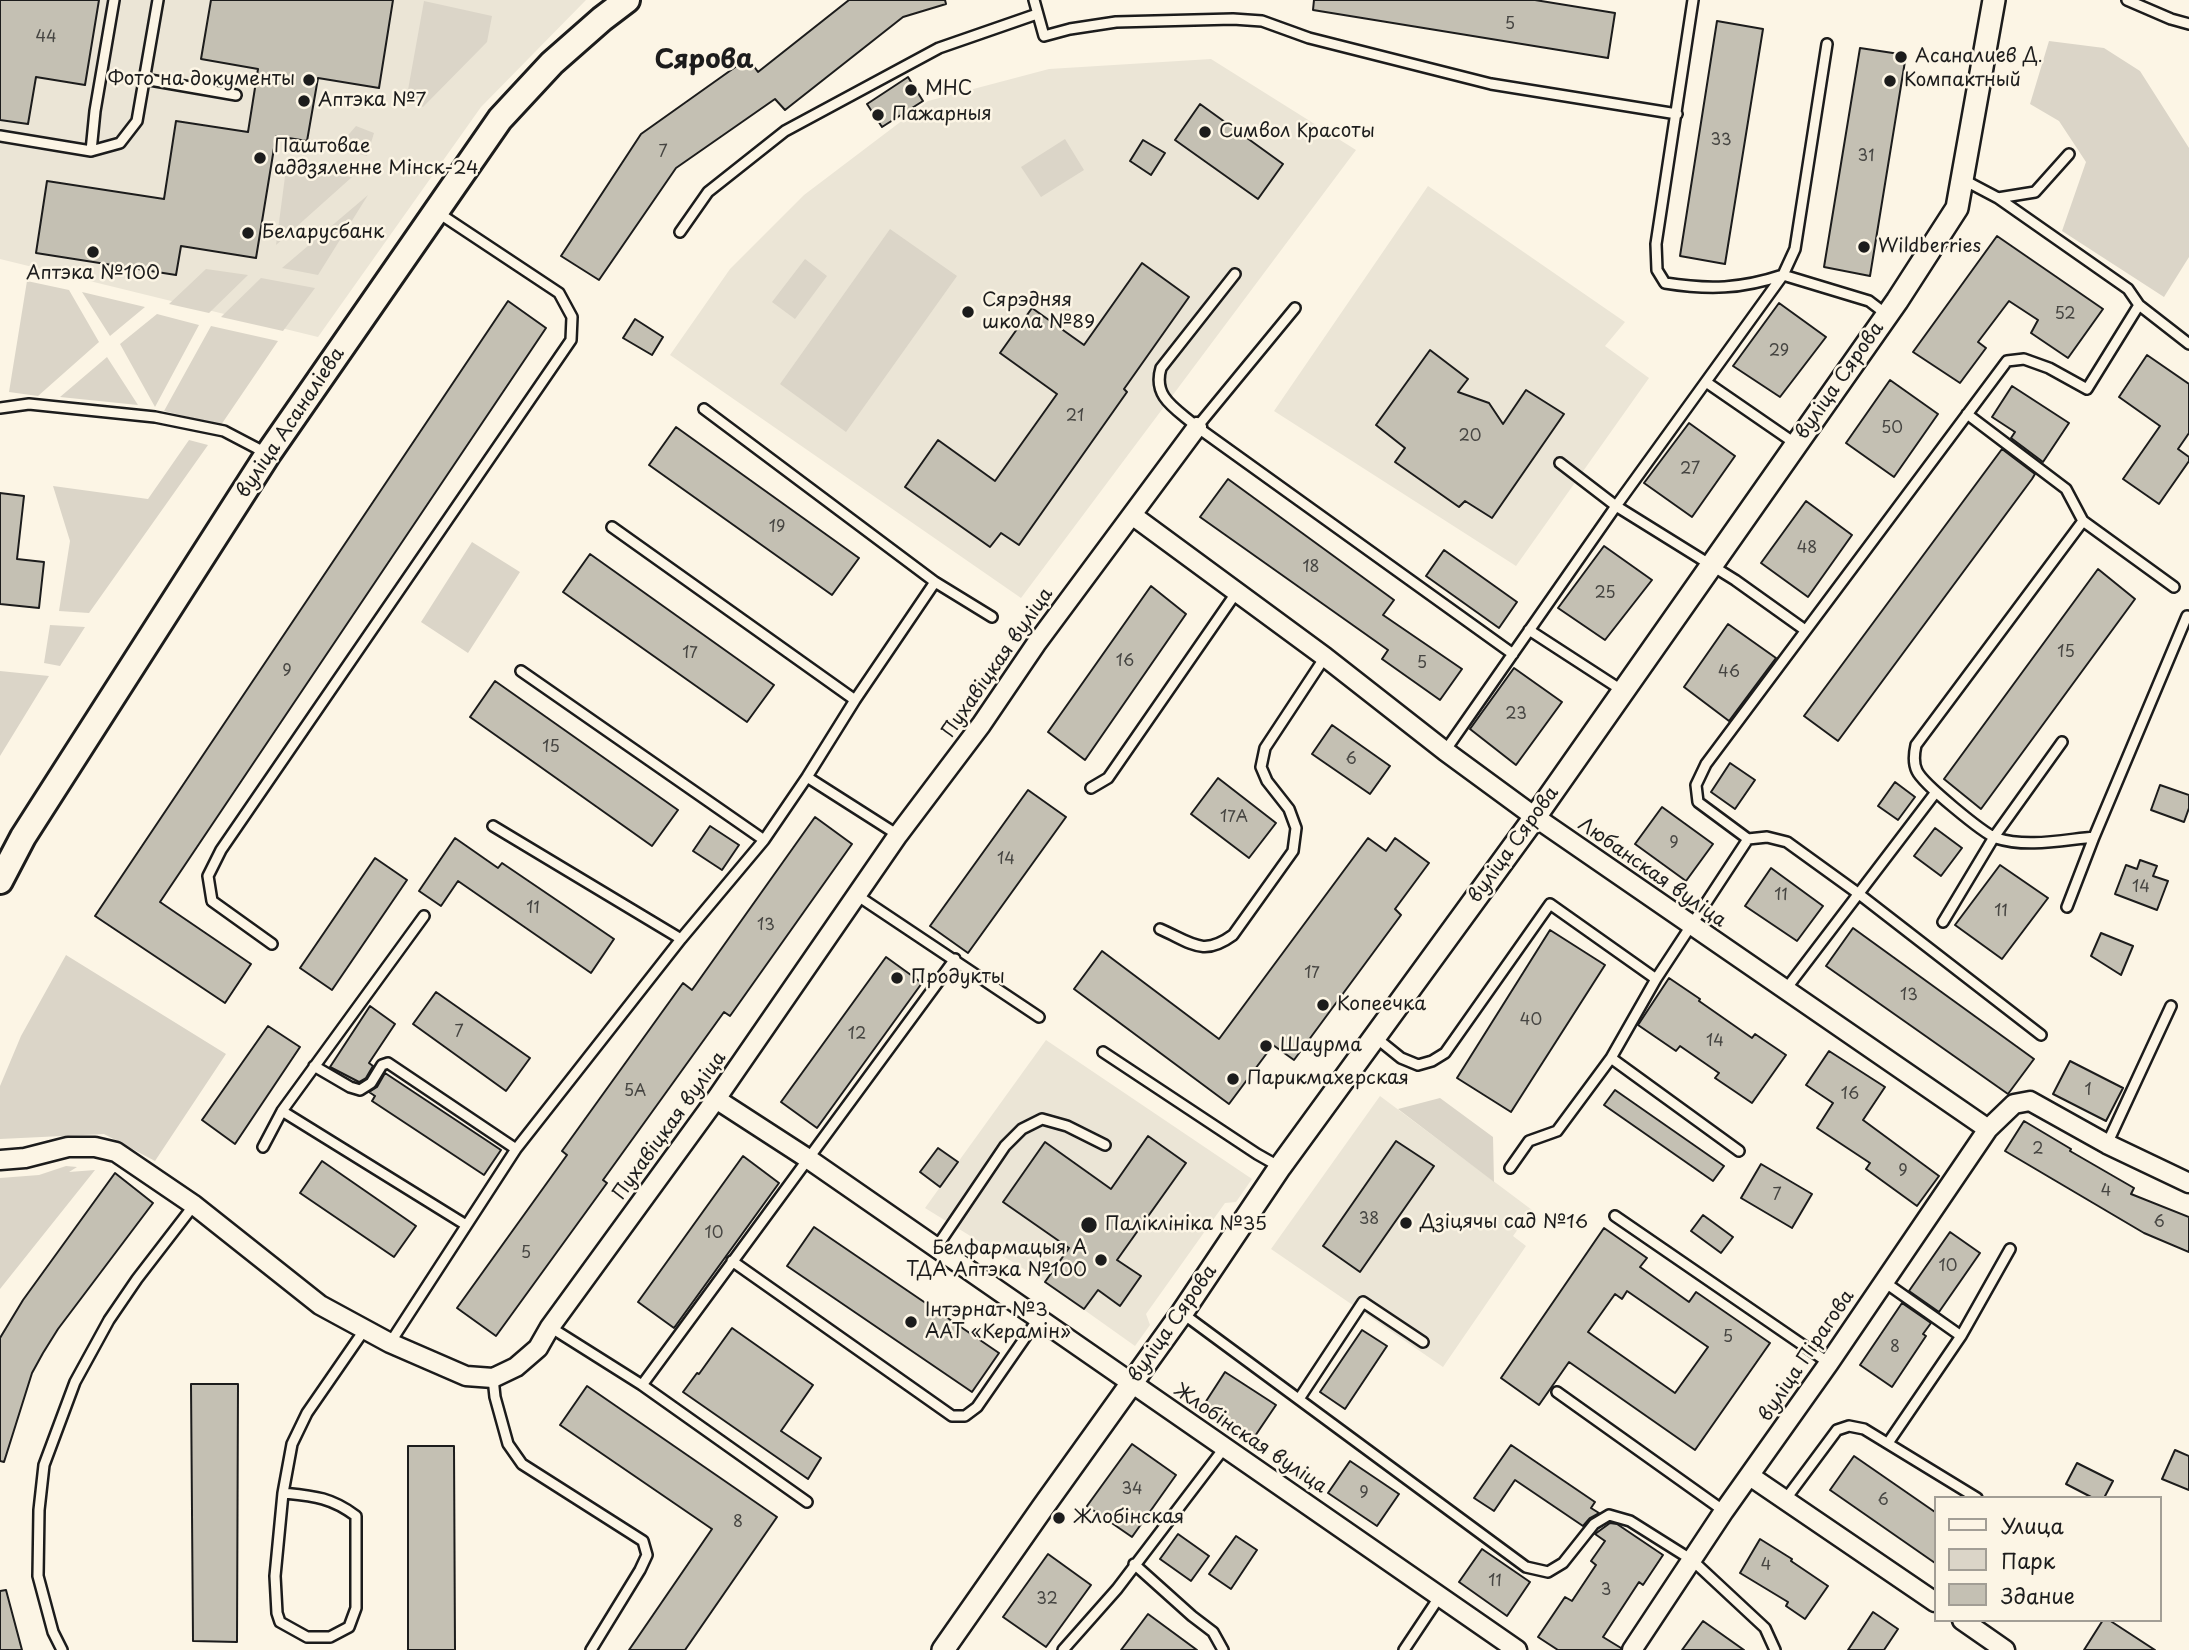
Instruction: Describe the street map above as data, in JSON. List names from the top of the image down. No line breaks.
{"streets":{"main road":["вуліца Асаналіева"],"street":["вуліца Сярова","Пухавіцкая вуліца","Любанская вуліца","вуліца Пірагова","Жлобінская вуліца"]},"crossings":[["вуліца Сярова","Любанская вуліца"],["вуліца Сярова","Жлобінская вуліца"],["Пухавіцкая вуліца","Любанская вуліца"],["Пухавіцкая вуліца","Жлобінская вуліца"],["Любанская вуліца","вуліца Пірагова"]],"districts":["Сярова"],"places":["Асаналиев Д.","Фото на документы","Компактный","МНС","Аптэка №7","Пажарныя","Символ Красоты","Паштовае аддзяленне Мінск-24","Беларусбанк","Wildberries","Аптэка №100","Сярэдняя школа №89","Продукты","Копеечка","Шаурма","Парикмахерская","Дзіцячы сад №16","Паліклініка №35","Белфармацыя А ТДА Аптэка №100","Інтэрнат №3 ААТ «Керамін»","Жлобінская"],"house_numbers":["5","44","33","7","31","52","29","21","50","20","27","19","48","18","25","15","17","16","5","9","46","23","15","6","17А","9","14","14","11","11","11","13","17","13","40","7","12","14","1","5А","16","2","9","4","7","38","6","10","5","10","5","8","34","9","6","8","4","11","3","32"],"legend":["Улица","Парк","Здание"]}
